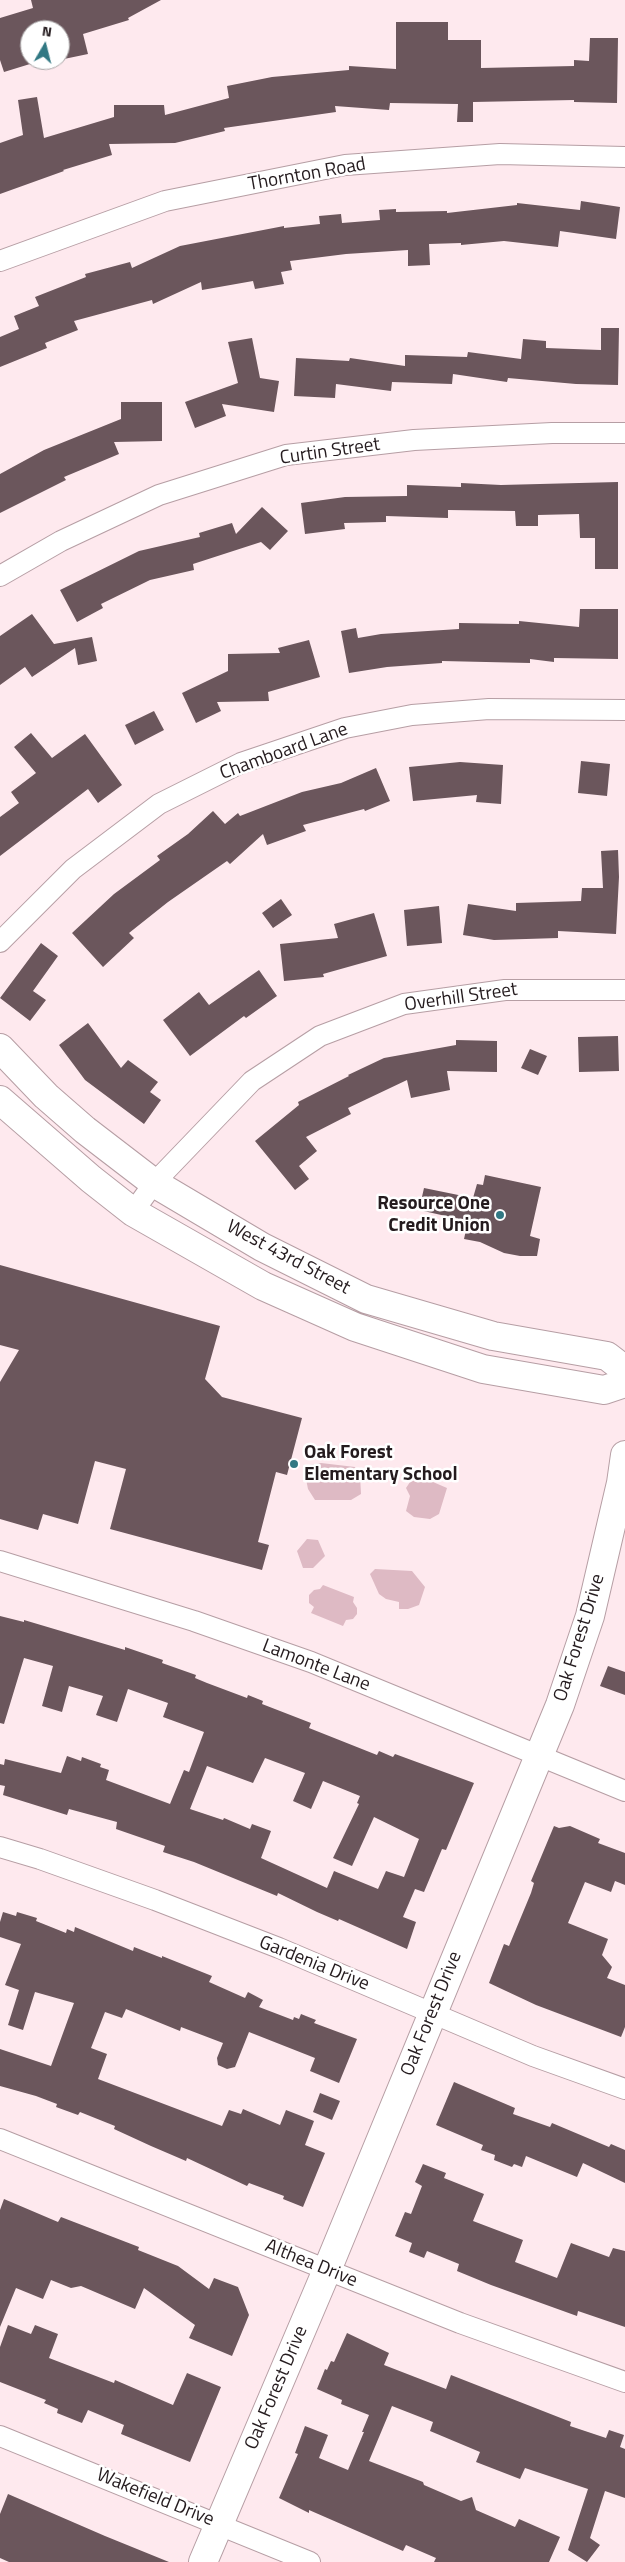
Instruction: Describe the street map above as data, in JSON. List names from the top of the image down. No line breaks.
{"streets":{"main road":["West 43rd Street","Oak Forest Drive"],"street":["Thornton Road","Curtin Street","Chamboard Lane","Overhill Street","Lamonte Lane","Gardenia Drive","Althea Drive","Wakefield Drive"]},"crossings":[["Overhill Street","West 43rd Street"],["Oak Forest Drive","Lamonte Lane"],["Oak Forest Drive","Gardenia Drive"],["Oak Forest Drive","Althea Drive"],["Oak Forest Drive","Wakefield Drive"]],"places":["Resource One Credit Union","Oak Forest Elementary School"],"north":"top"}
